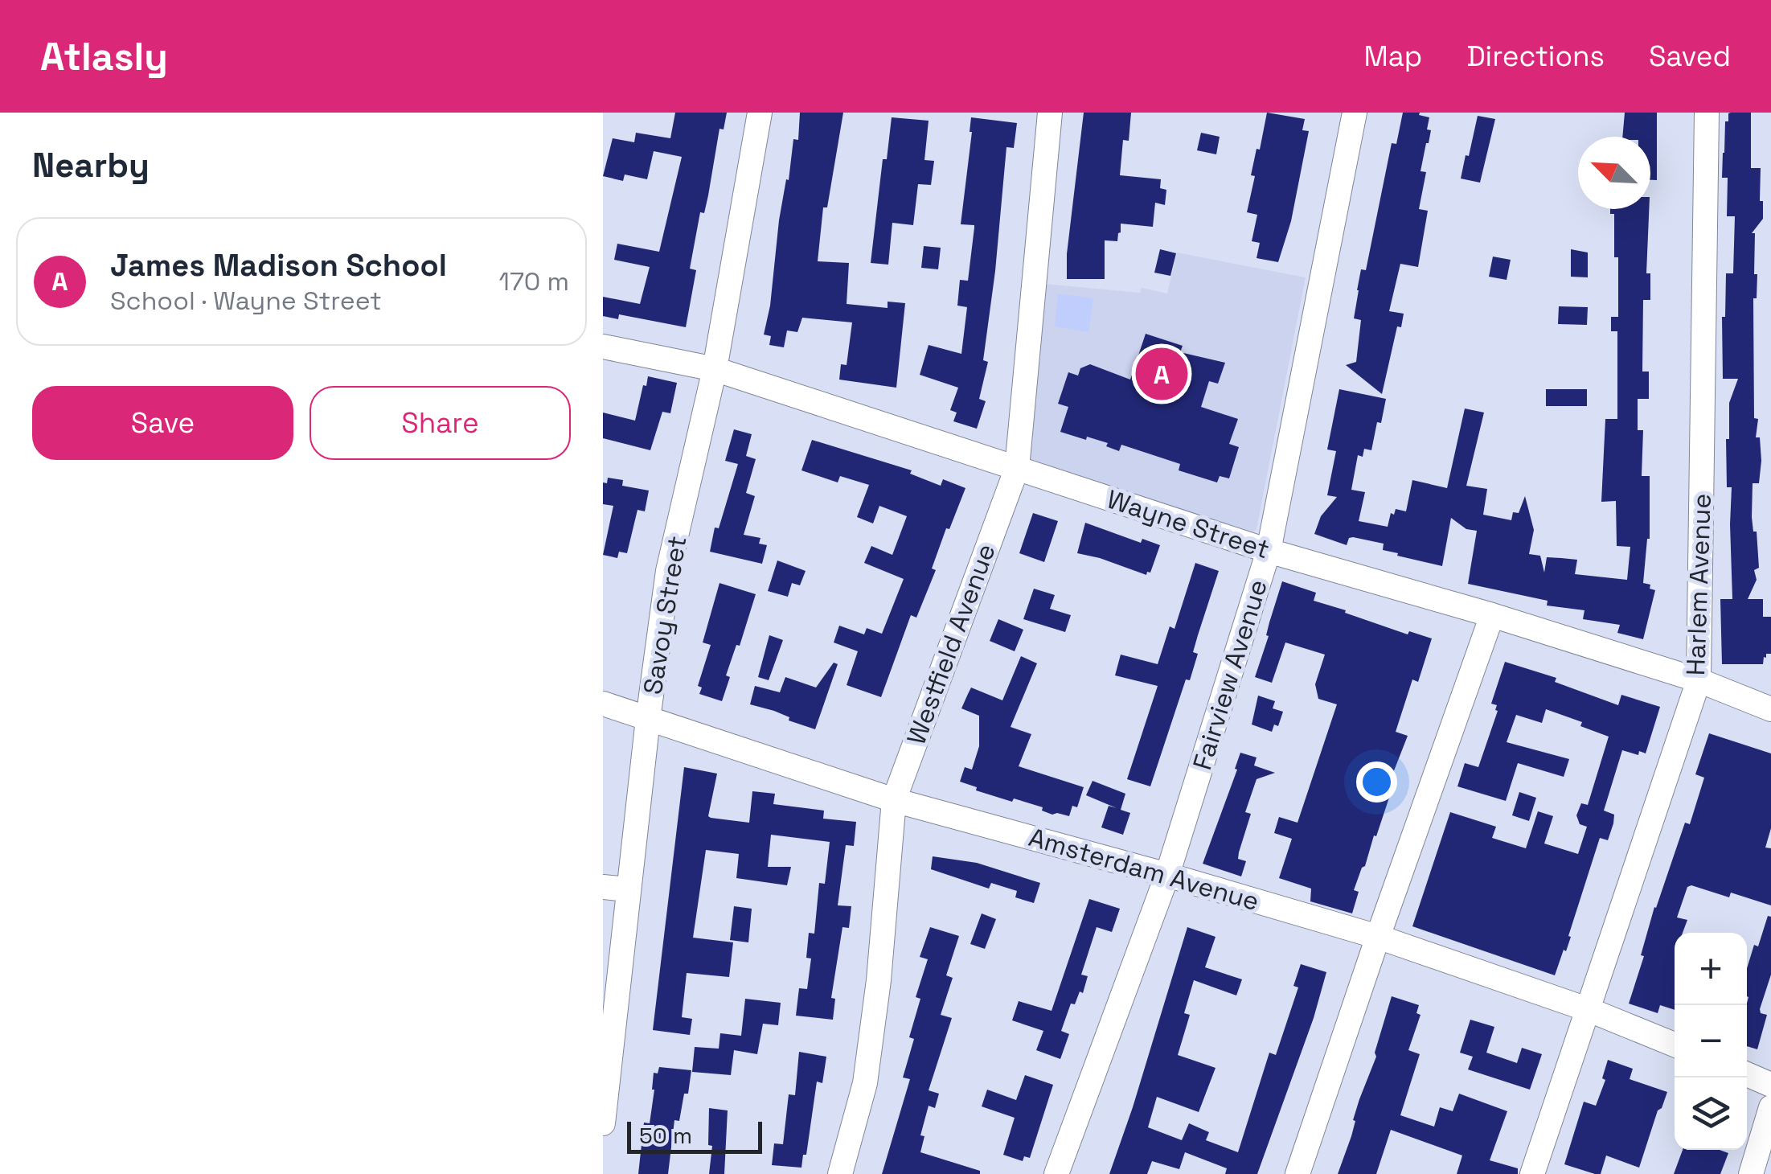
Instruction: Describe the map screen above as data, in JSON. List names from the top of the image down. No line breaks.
{"streets":{"street":["Wayne Street","Harlem Avenue","Savoy Street","Westfield Avenue","Fairview Avenue","Amsterdam Avenue"]},"crossings":[["Wayne Street","Harlem Avenue"],["Wayne Street","Savoy Street"],["Wayne Street","Westfield Avenue"],["Wayne Street","Fairview Avenue"],["Harlem Avenue","Amsterdam Avenue"],["Savoy Street","Amsterdam Avenue"],["Westfield Avenue","Amsterdam Avenue"],["Fairview Avenue","Amsterdam Avenue"]],"scale_bar":"50 m","north":"top left","page":{"header":"Atlasly","nav":["Map","Directions","Saved"],"heading":"Nearby","list":[{"mark":"A","name":"James Madison School","note":"School · Wayne Street","value":"170 m"}],"pins":"A","buttons":["Save","Share"],"map_buttons":["+","−"],"scale":"50 m"}}
